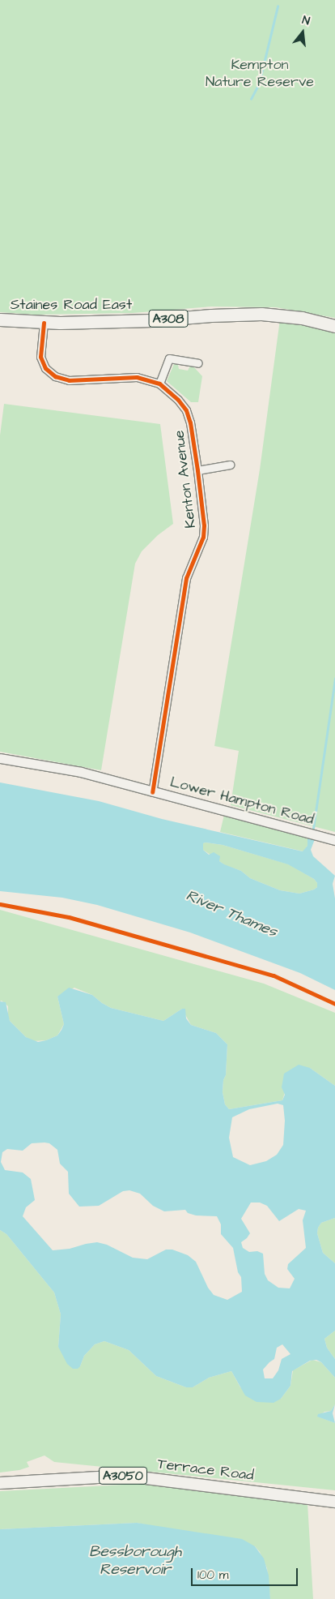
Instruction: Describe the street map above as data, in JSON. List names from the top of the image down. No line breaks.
{"streets":{"highway":["Staines Road East","A308"],"main road":["Terrace Road","A3050"],"street":["Kenton Avenue","Lower Hampton Road"]},"crossings":[["Staines Road East","Kenton Avenue"],["Kenton Avenue","Lower Hampton Road"]],"water":["River Thames","Bessborough Reservoir"],"parks":["Kempton Nature Reserve"],"scale_bar":"100 m","north":"top"}
